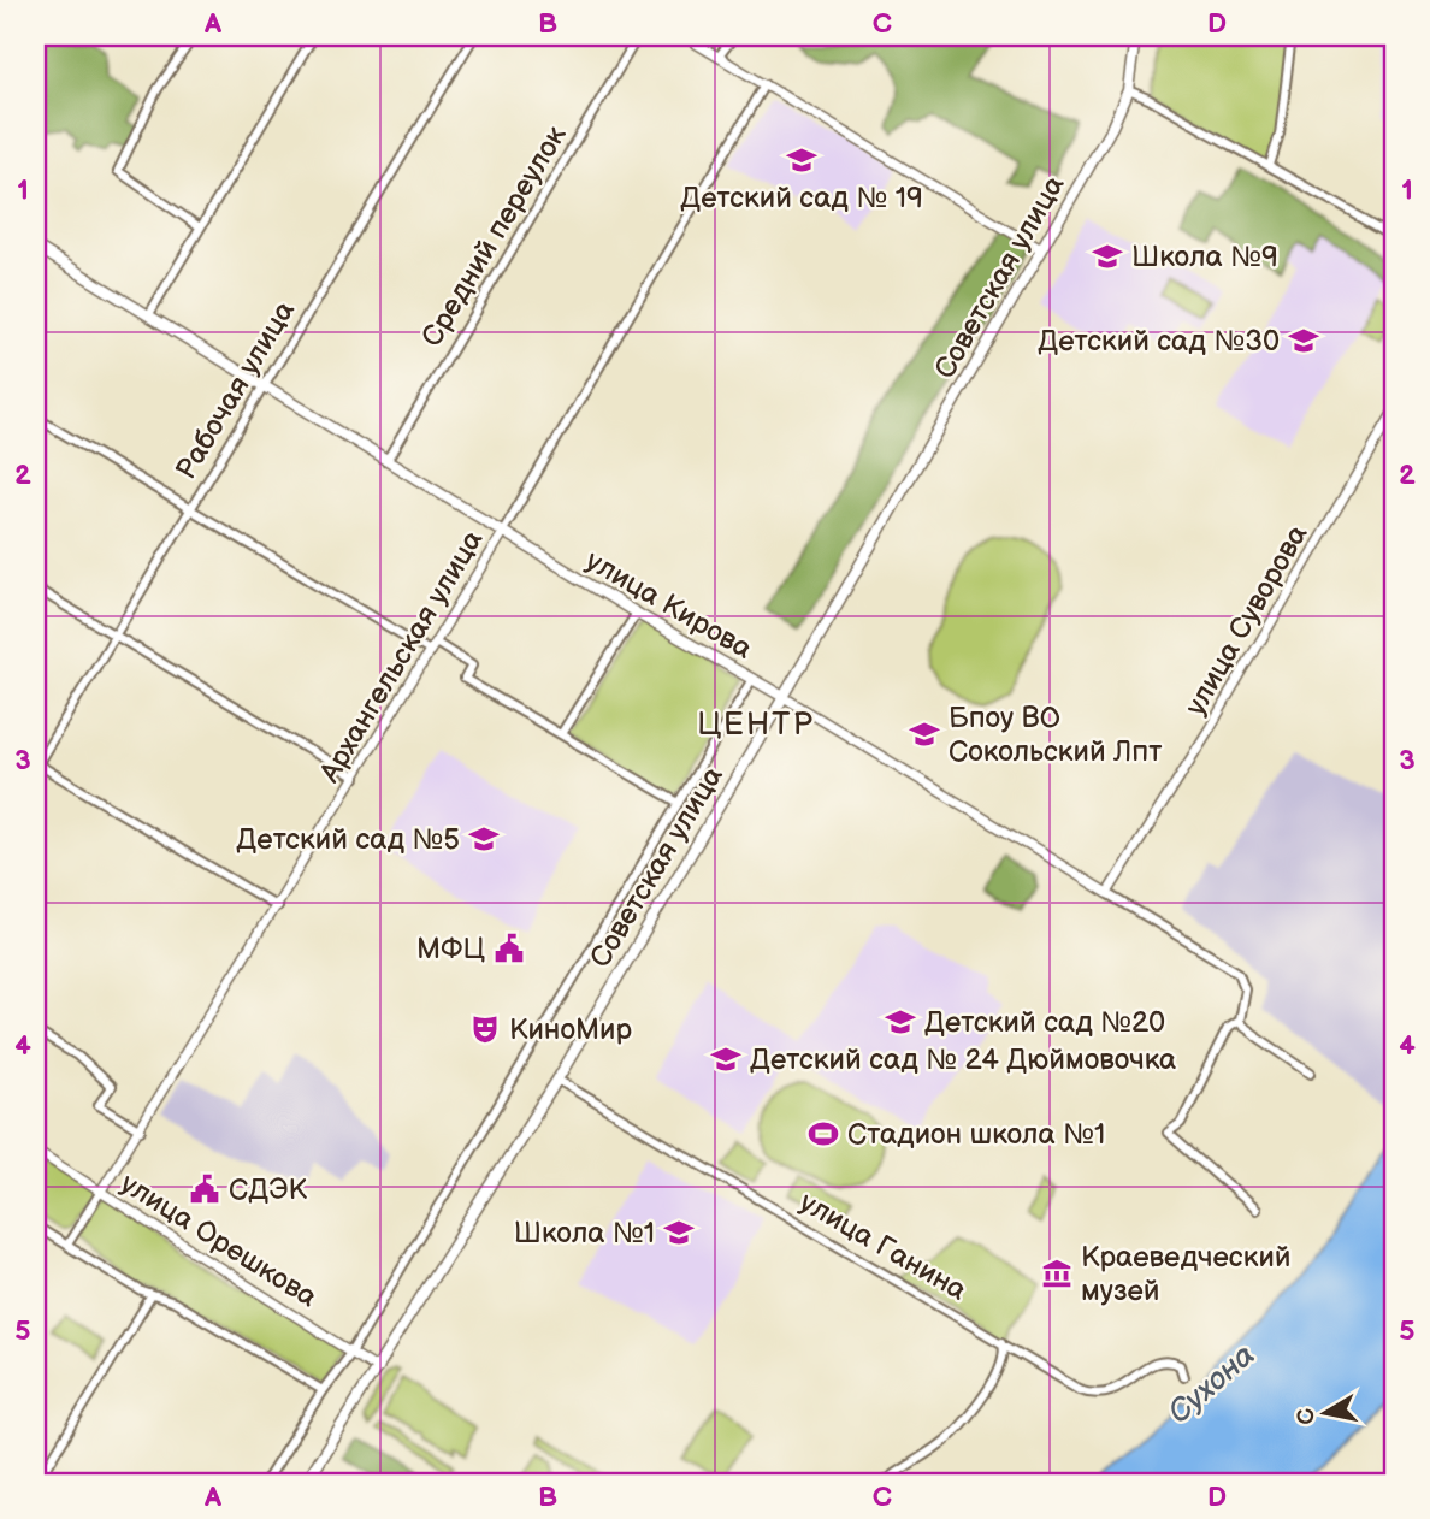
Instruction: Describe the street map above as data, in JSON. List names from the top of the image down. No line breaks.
{"streets":{"main road":["Советская улица","улица Кирова"],"street":["Средний переулок","Рабочая улица","улица Суворова","Архангельская улица","улица Орешкова","улица Ганина"]},"crossings":[["Средний переулок","улица Кирова"],["Советская улица","улица Кирова"],["Советская улица","улица Орешкова"],["Советская улица","улица Ганина"],["Рабочая улица","улица Кирова"],["улица Кирова","улица Суворова"],["улица Кирова","Архангельская улица"],["Архангельская улица","улица Орешкова"]],"districts":["ЦЕНТР"],"water":["Сухона"],"places":{"school or university":["Детский сад № 19","Школа №9","Детский сад №30","Бпоу ВО Сокольский Лпт","Детский сад №5","Детский сад №20","Детский сад № 24 Дюймовочка","Школа №1"],"public building":["МФЦ","СДЭК"],"theatre":["КиноМир"],"sports":["Стадион школа №1"],"museum":["Краеведческий музей"]},"north":"left","grid":{"columns":["A","B","C","D"],"rows":["1","2","3","4","5"]}}
